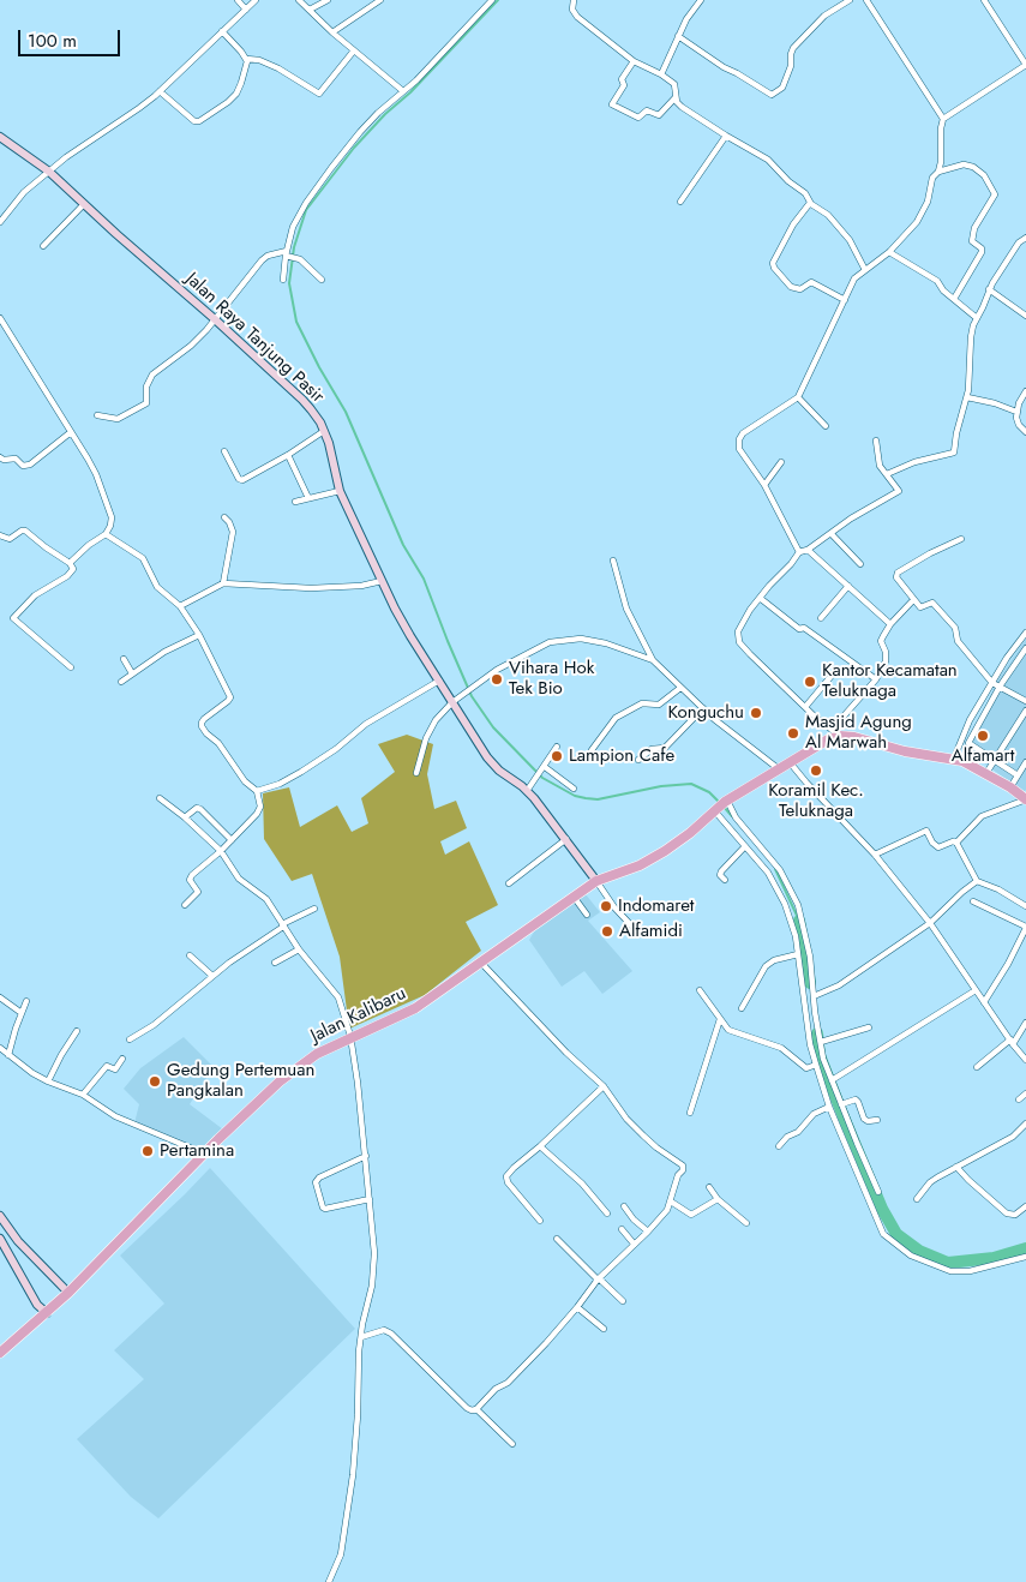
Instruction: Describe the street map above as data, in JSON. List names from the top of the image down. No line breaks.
{"streets":{"main road":["Jalan Kalibaru"],"street":["Jalan Raya Tanjung Pasir"]},"crossings":[["Jalan Raya Tanjung Pasir","Jalan Kalibaru"]],"places":["Vihara Hok Tek Bio","Kantor Kecamatan Teluknaga","Konguchu","Masjid Agung Al Marwah","Alfamart","Lampion Cafe","Koramil Kec. Teluknaga","Indomaret","Alfamidi","Gedung Pertemuan Pangkalan","Pertamina"],"scale_bar":"100 m"}
